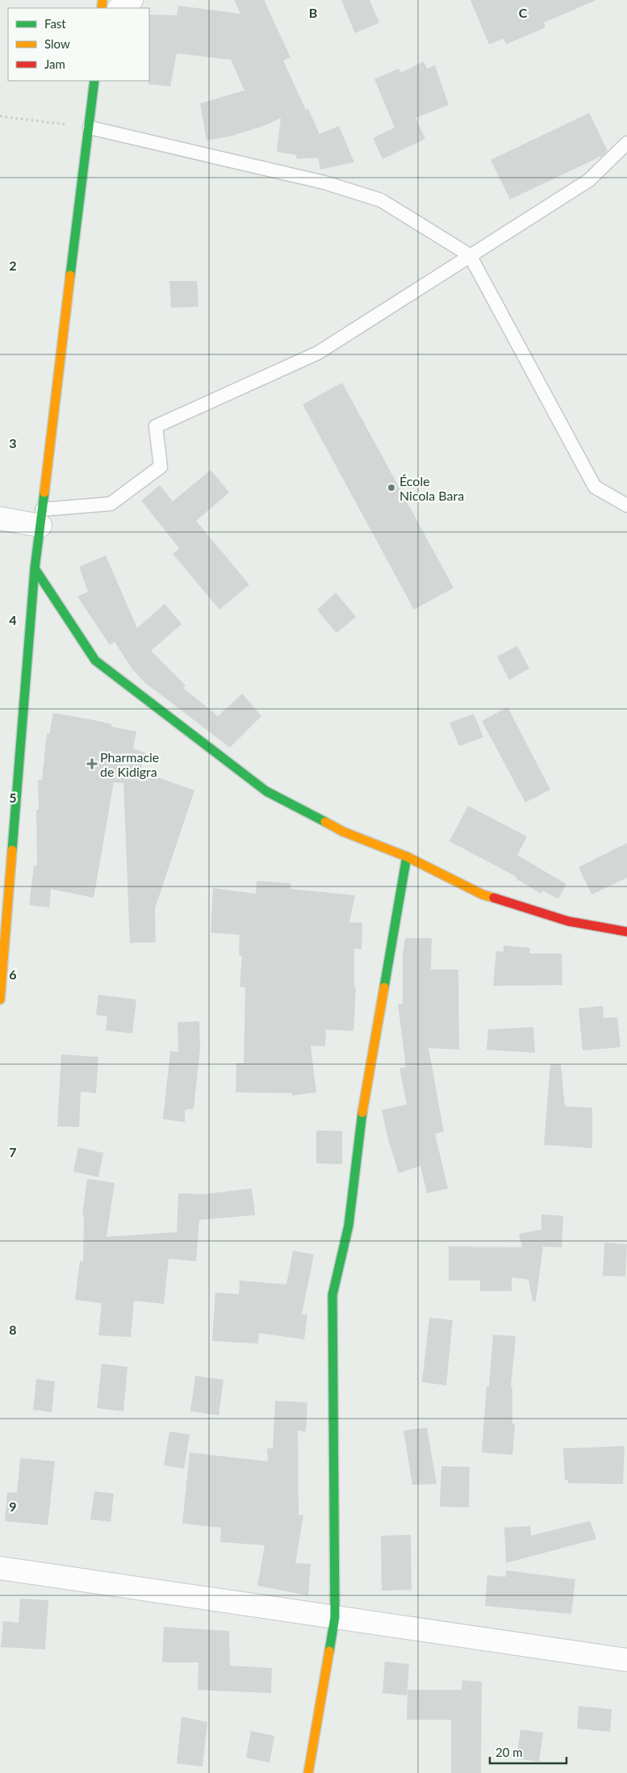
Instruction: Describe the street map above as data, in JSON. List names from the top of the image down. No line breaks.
{"places":{"other":["École Nicola Bara"],"health":["Pharmacie de Kidigra"]},"legend":["Fast","Slow","Jam"],"scale_bar":"20 m","grid":{"columns":["B","C"],"rows":["2","3","4","5","6","7","8","9"]}}
